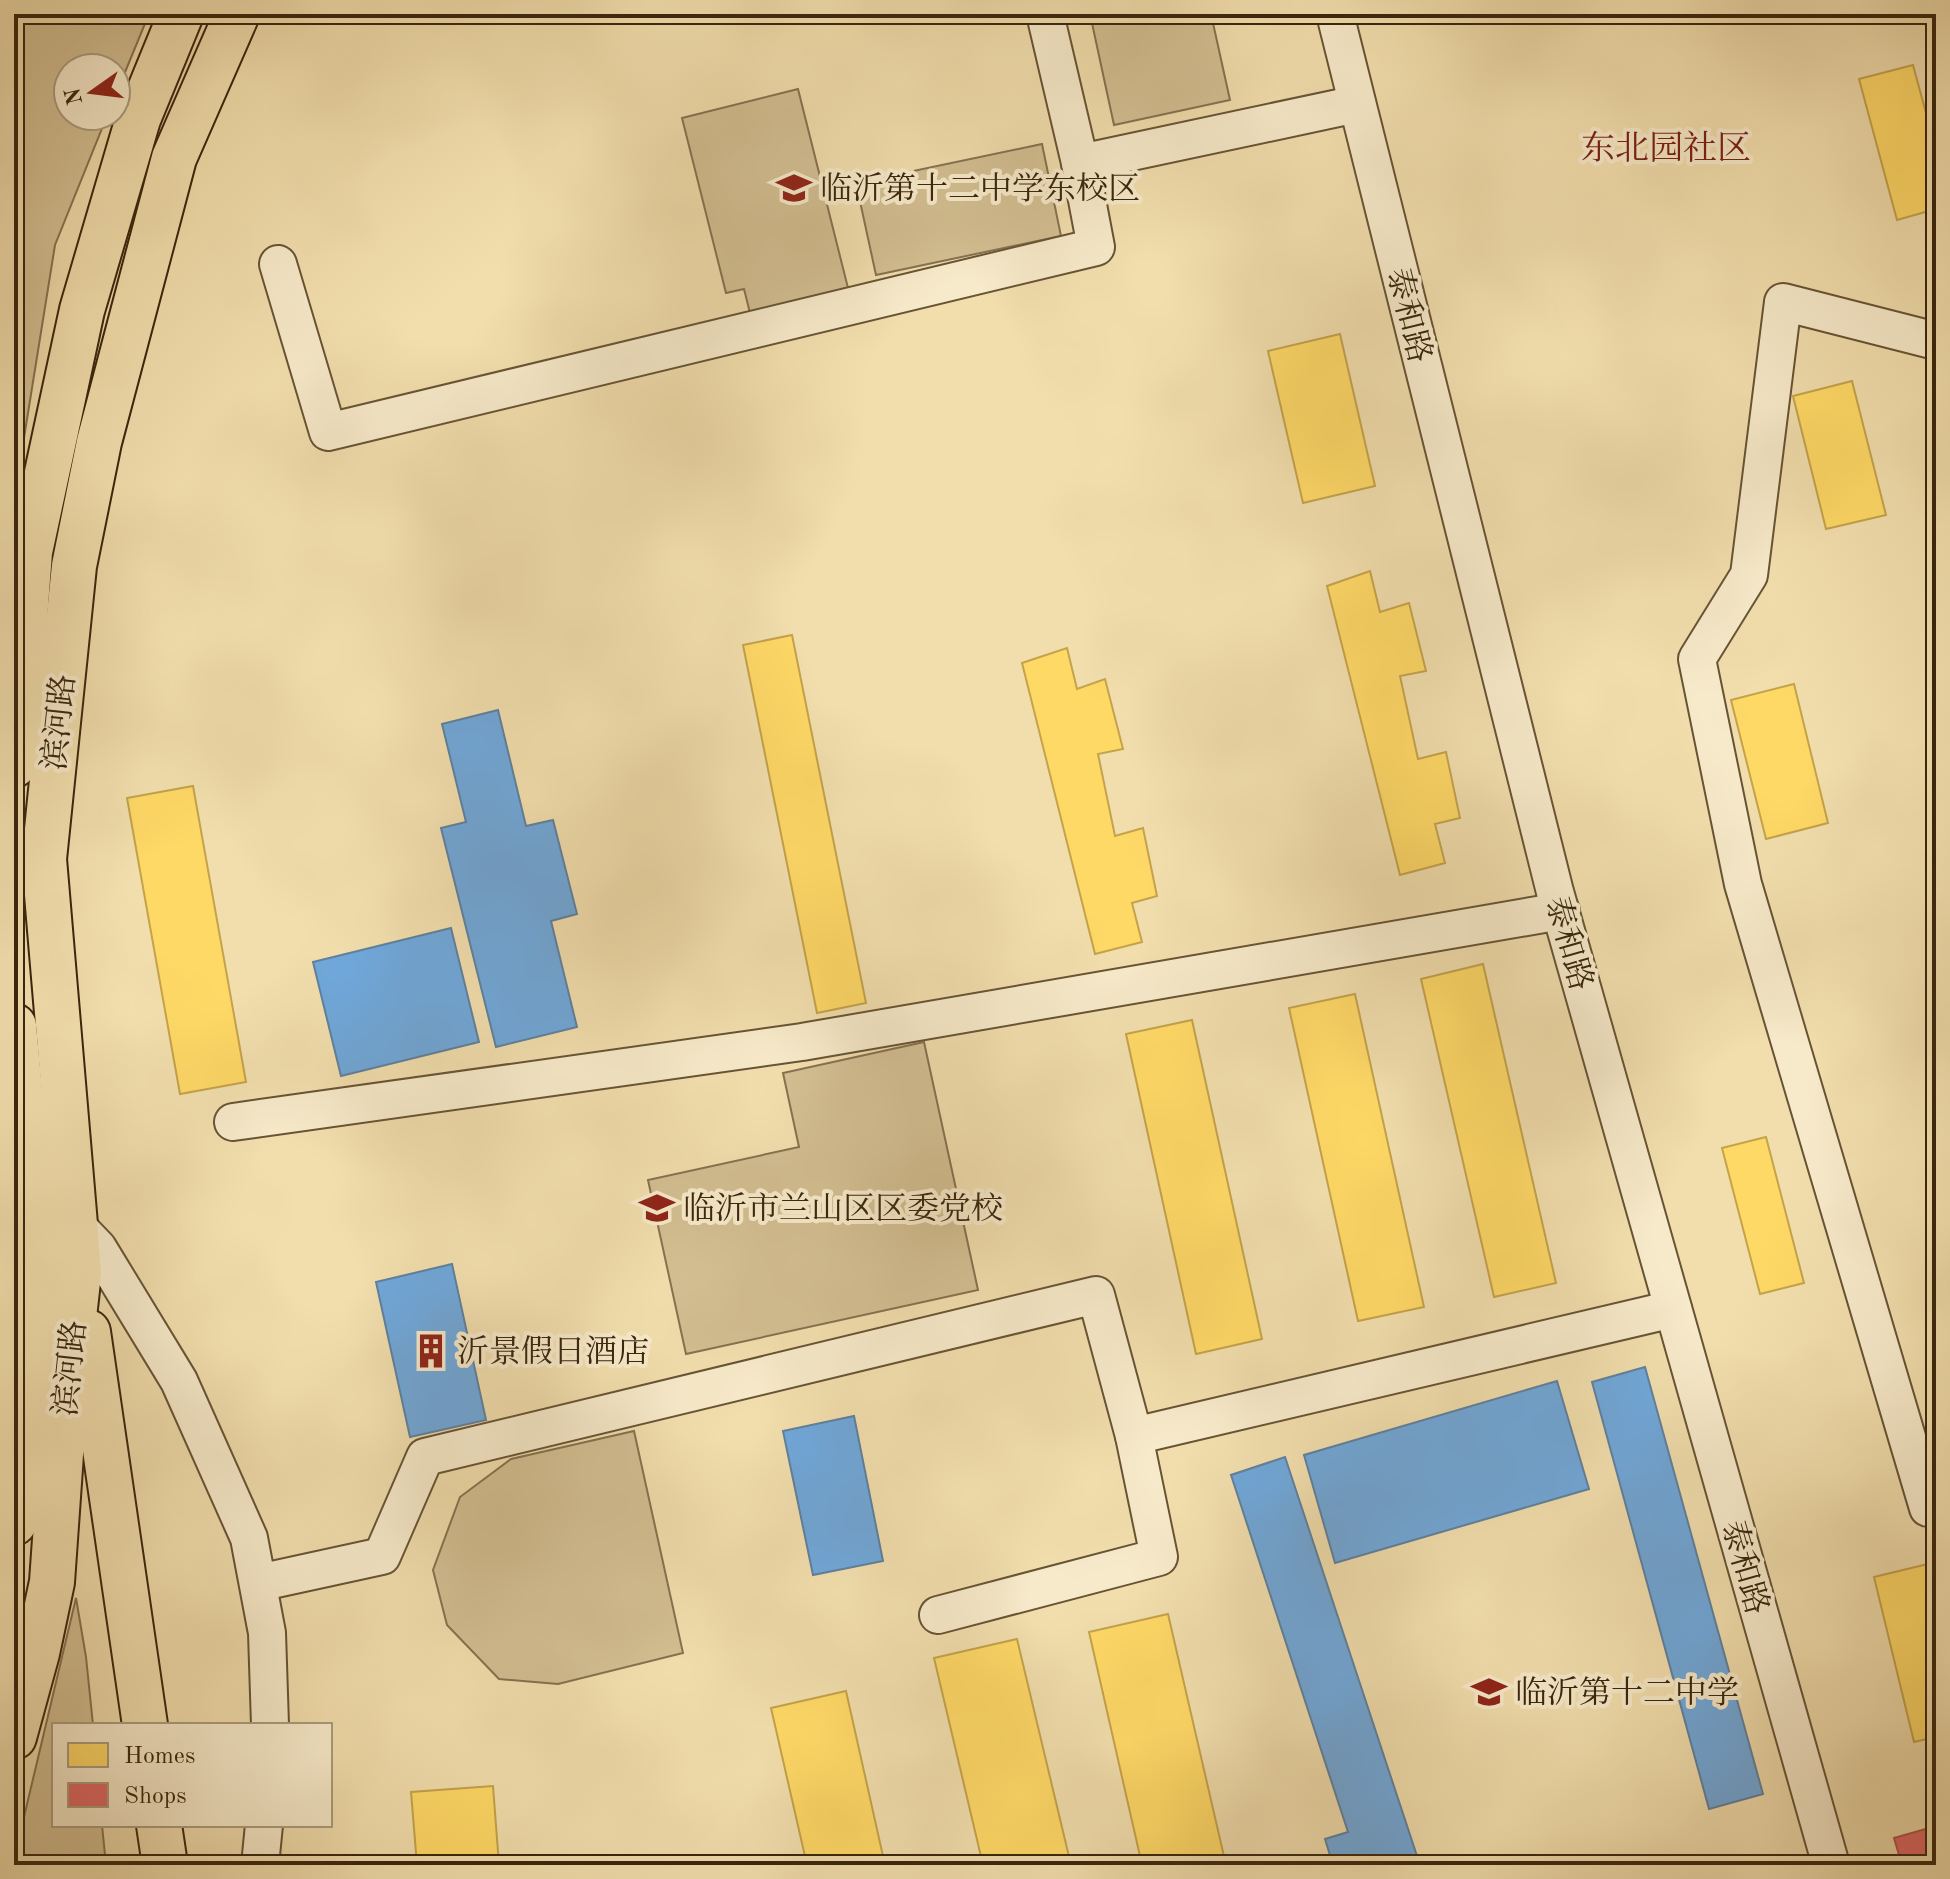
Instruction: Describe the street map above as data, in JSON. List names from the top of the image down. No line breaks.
{"streets":{"main road":["滨河路"],"street":["泰和路"]},"districts":["东北园社区"],"places":{"school or university":["临沂第十二中学东校区","临沂市兰山区区委党校","临沂第十二中学"],"building":["沂景假日酒店"]},"legend":["Homes","Shops"],"north":"left"}
